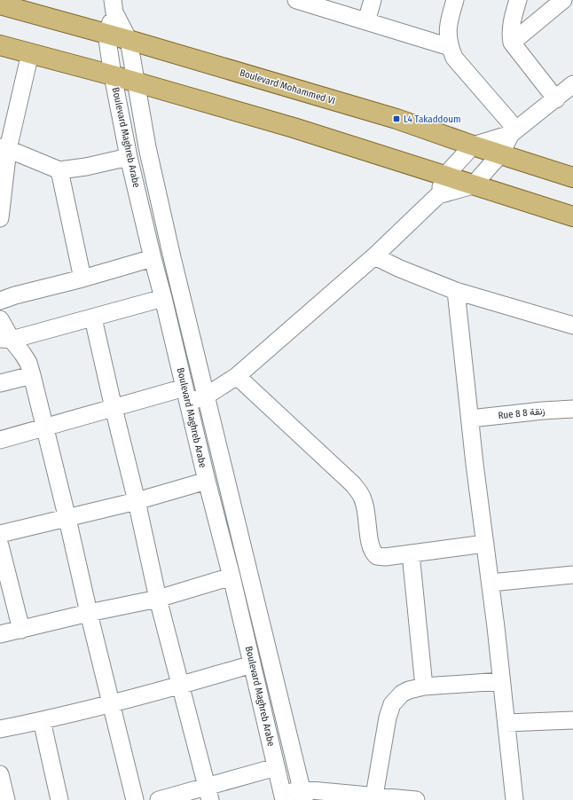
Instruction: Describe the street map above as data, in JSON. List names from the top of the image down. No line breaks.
{"streets":{"main road":["Boulevard Mohammed VI"],"street":["Boulevard Maghreb Arabe","Rue 8 8 زنقة"]},"crossings":[["Boulevard Mohammed VI","Boulevard Maghreb Arabe"]],"places":{"transit":["L4 Takaddoum"]}}
